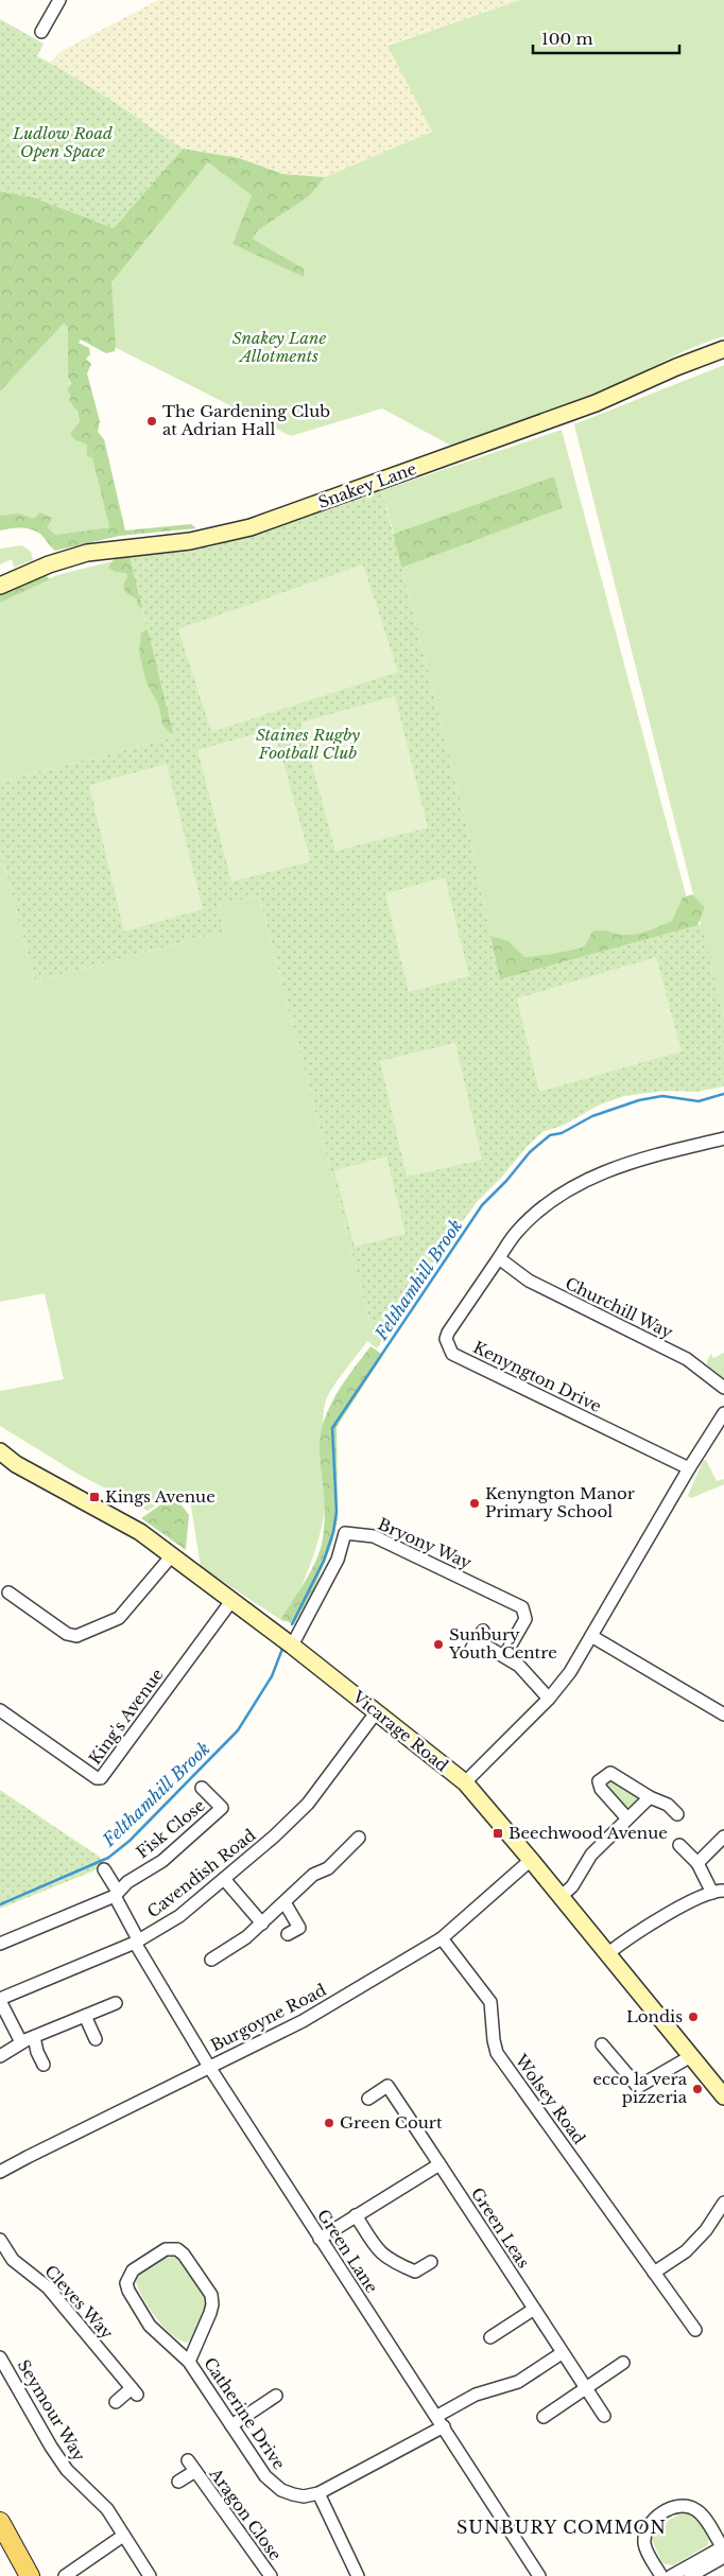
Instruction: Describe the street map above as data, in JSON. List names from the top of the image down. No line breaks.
{"streets":{"street":["Snakey Lane","Churchill Way","Kenyngton Drive","Bryony Way","King's Avenue","Vicarage Road","Fisk Close","Cavendish Road","Burgoyne Road","Wolsey Road","Green Leas","Green Lane","Cleves Way","Seymour Way","Catherine Drive","Aragon Close"]},"crossings":[["Churchill Way","Kenyngton Drive"],["Bryony Way","Vicarage Road"],["King's Avenue","Vicarage Road"],["Vicarage Road","Cavendish Road"],["Vicarage Road","Burgoyne Road"],["Fisk Close","Green Lane"],["Cavendish Road","Green Lane"],["Burgoyne Road","Wolsey Road"],["Burgoyne Road","Green Lane"],["Green Lane","Catherine Drive"]],"districts":["SUNBURY COMMON"],"water":["Felthamhill Brook"],"parks":["Ludlow Road Open Space","Snakey Lane Allotments","Staines Rugby Football Club"],"places":{"other":["The Gardening Club at Adrian Hall","Kenyngton Manor Primary School","Sunbury Youth Centre","Londis","ecco la vera pizzeria","Green Court"],"transit":["Kings Avenue","Beechwood Avenue"]},"scale_bar":"100 m"}
